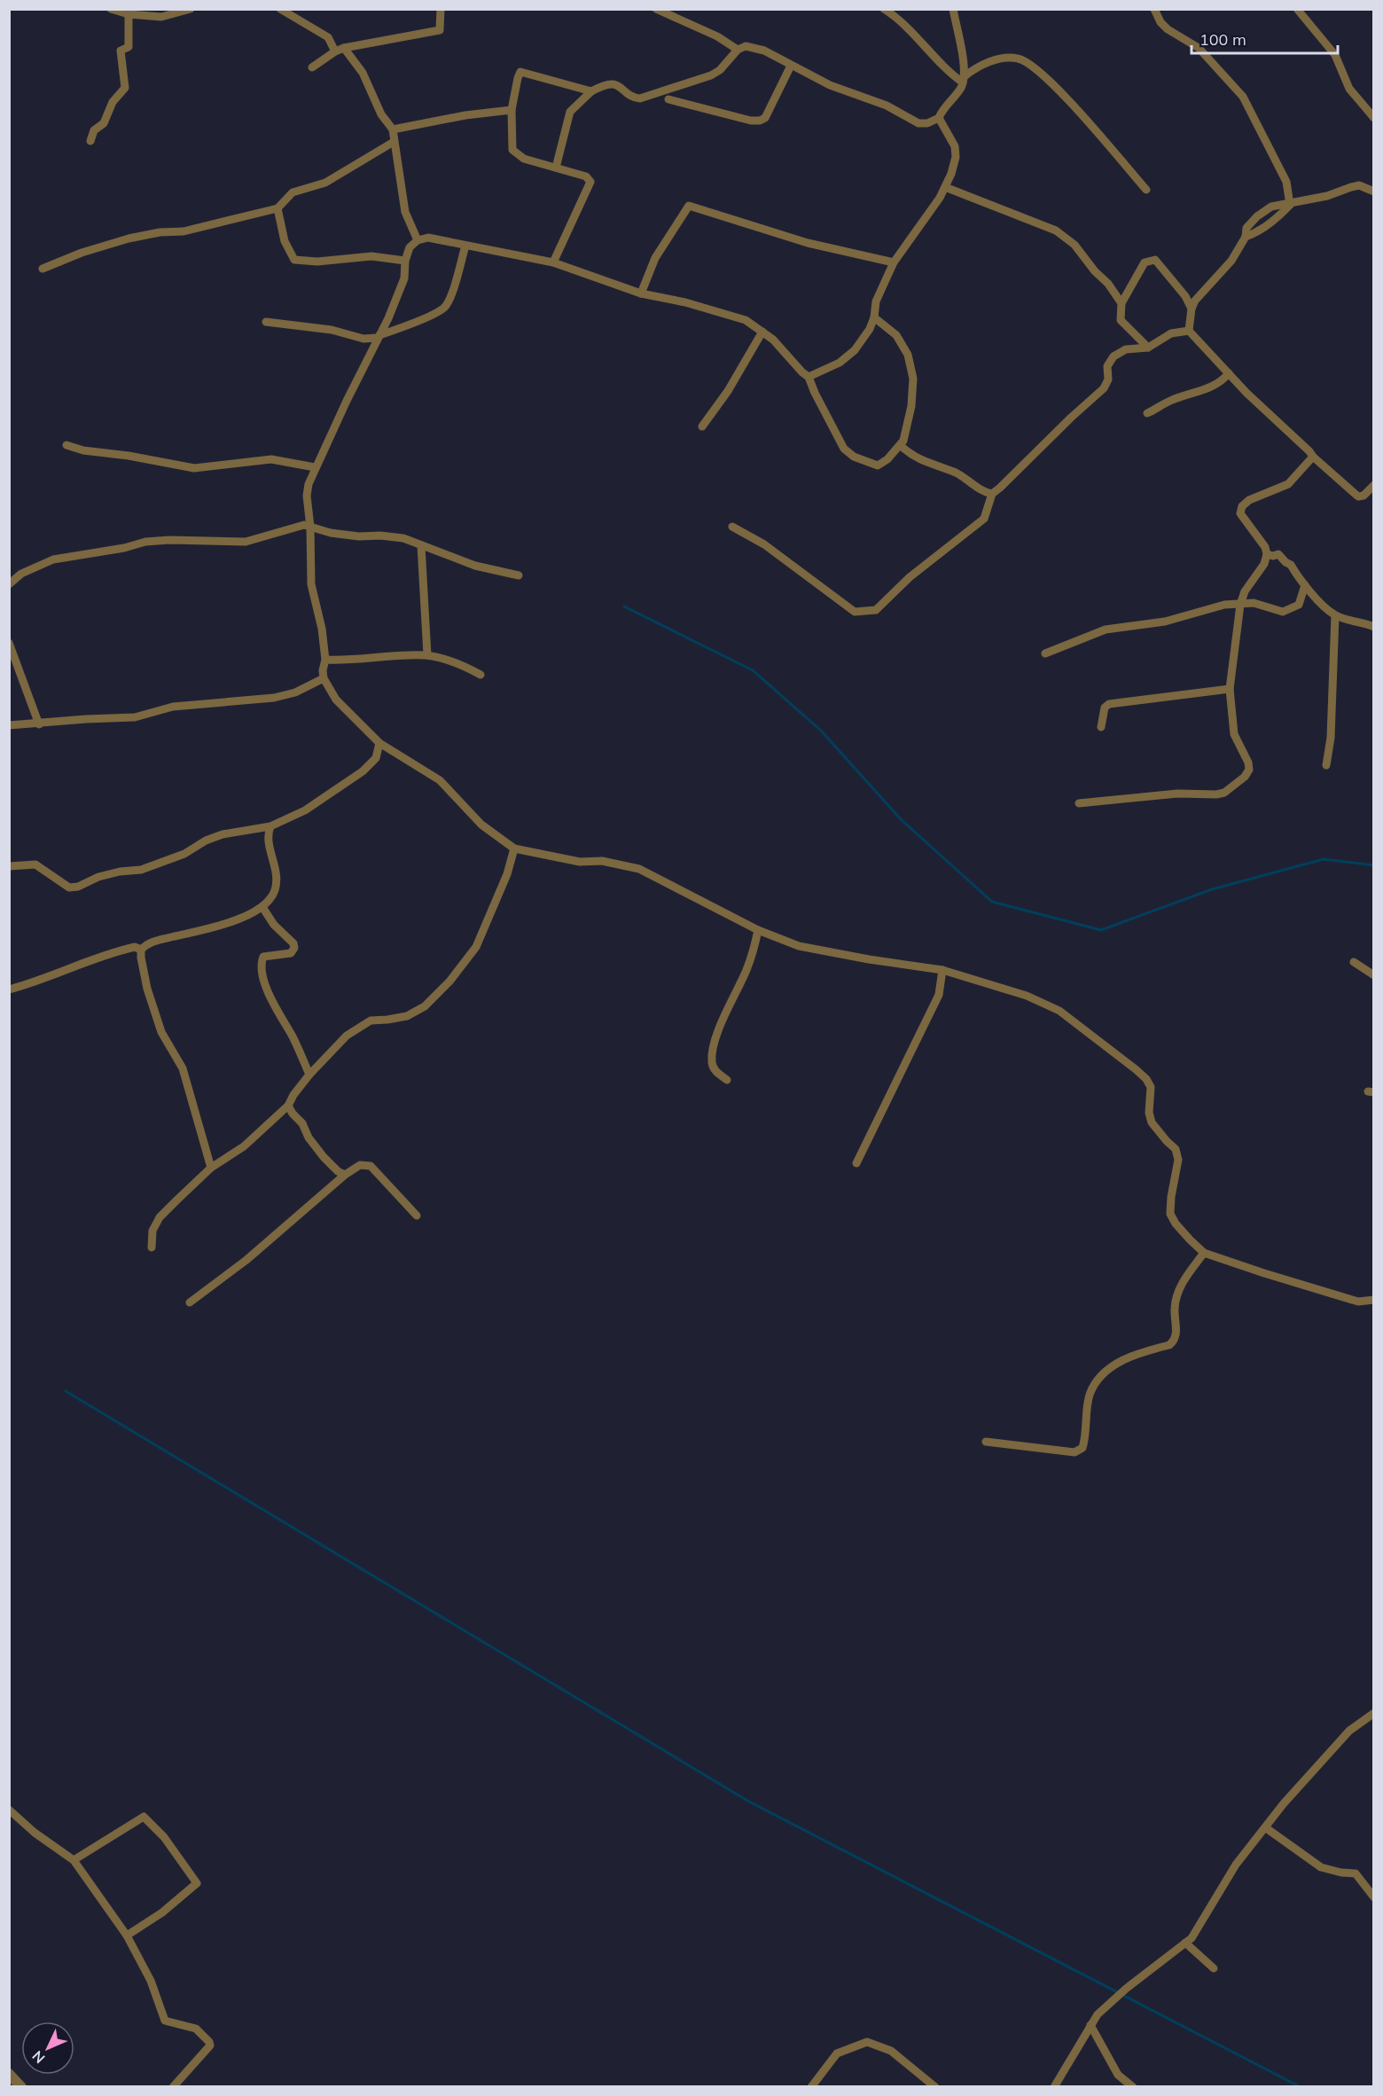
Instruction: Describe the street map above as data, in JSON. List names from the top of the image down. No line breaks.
{"scale_bar":"100 m","north":"bottom left"}
